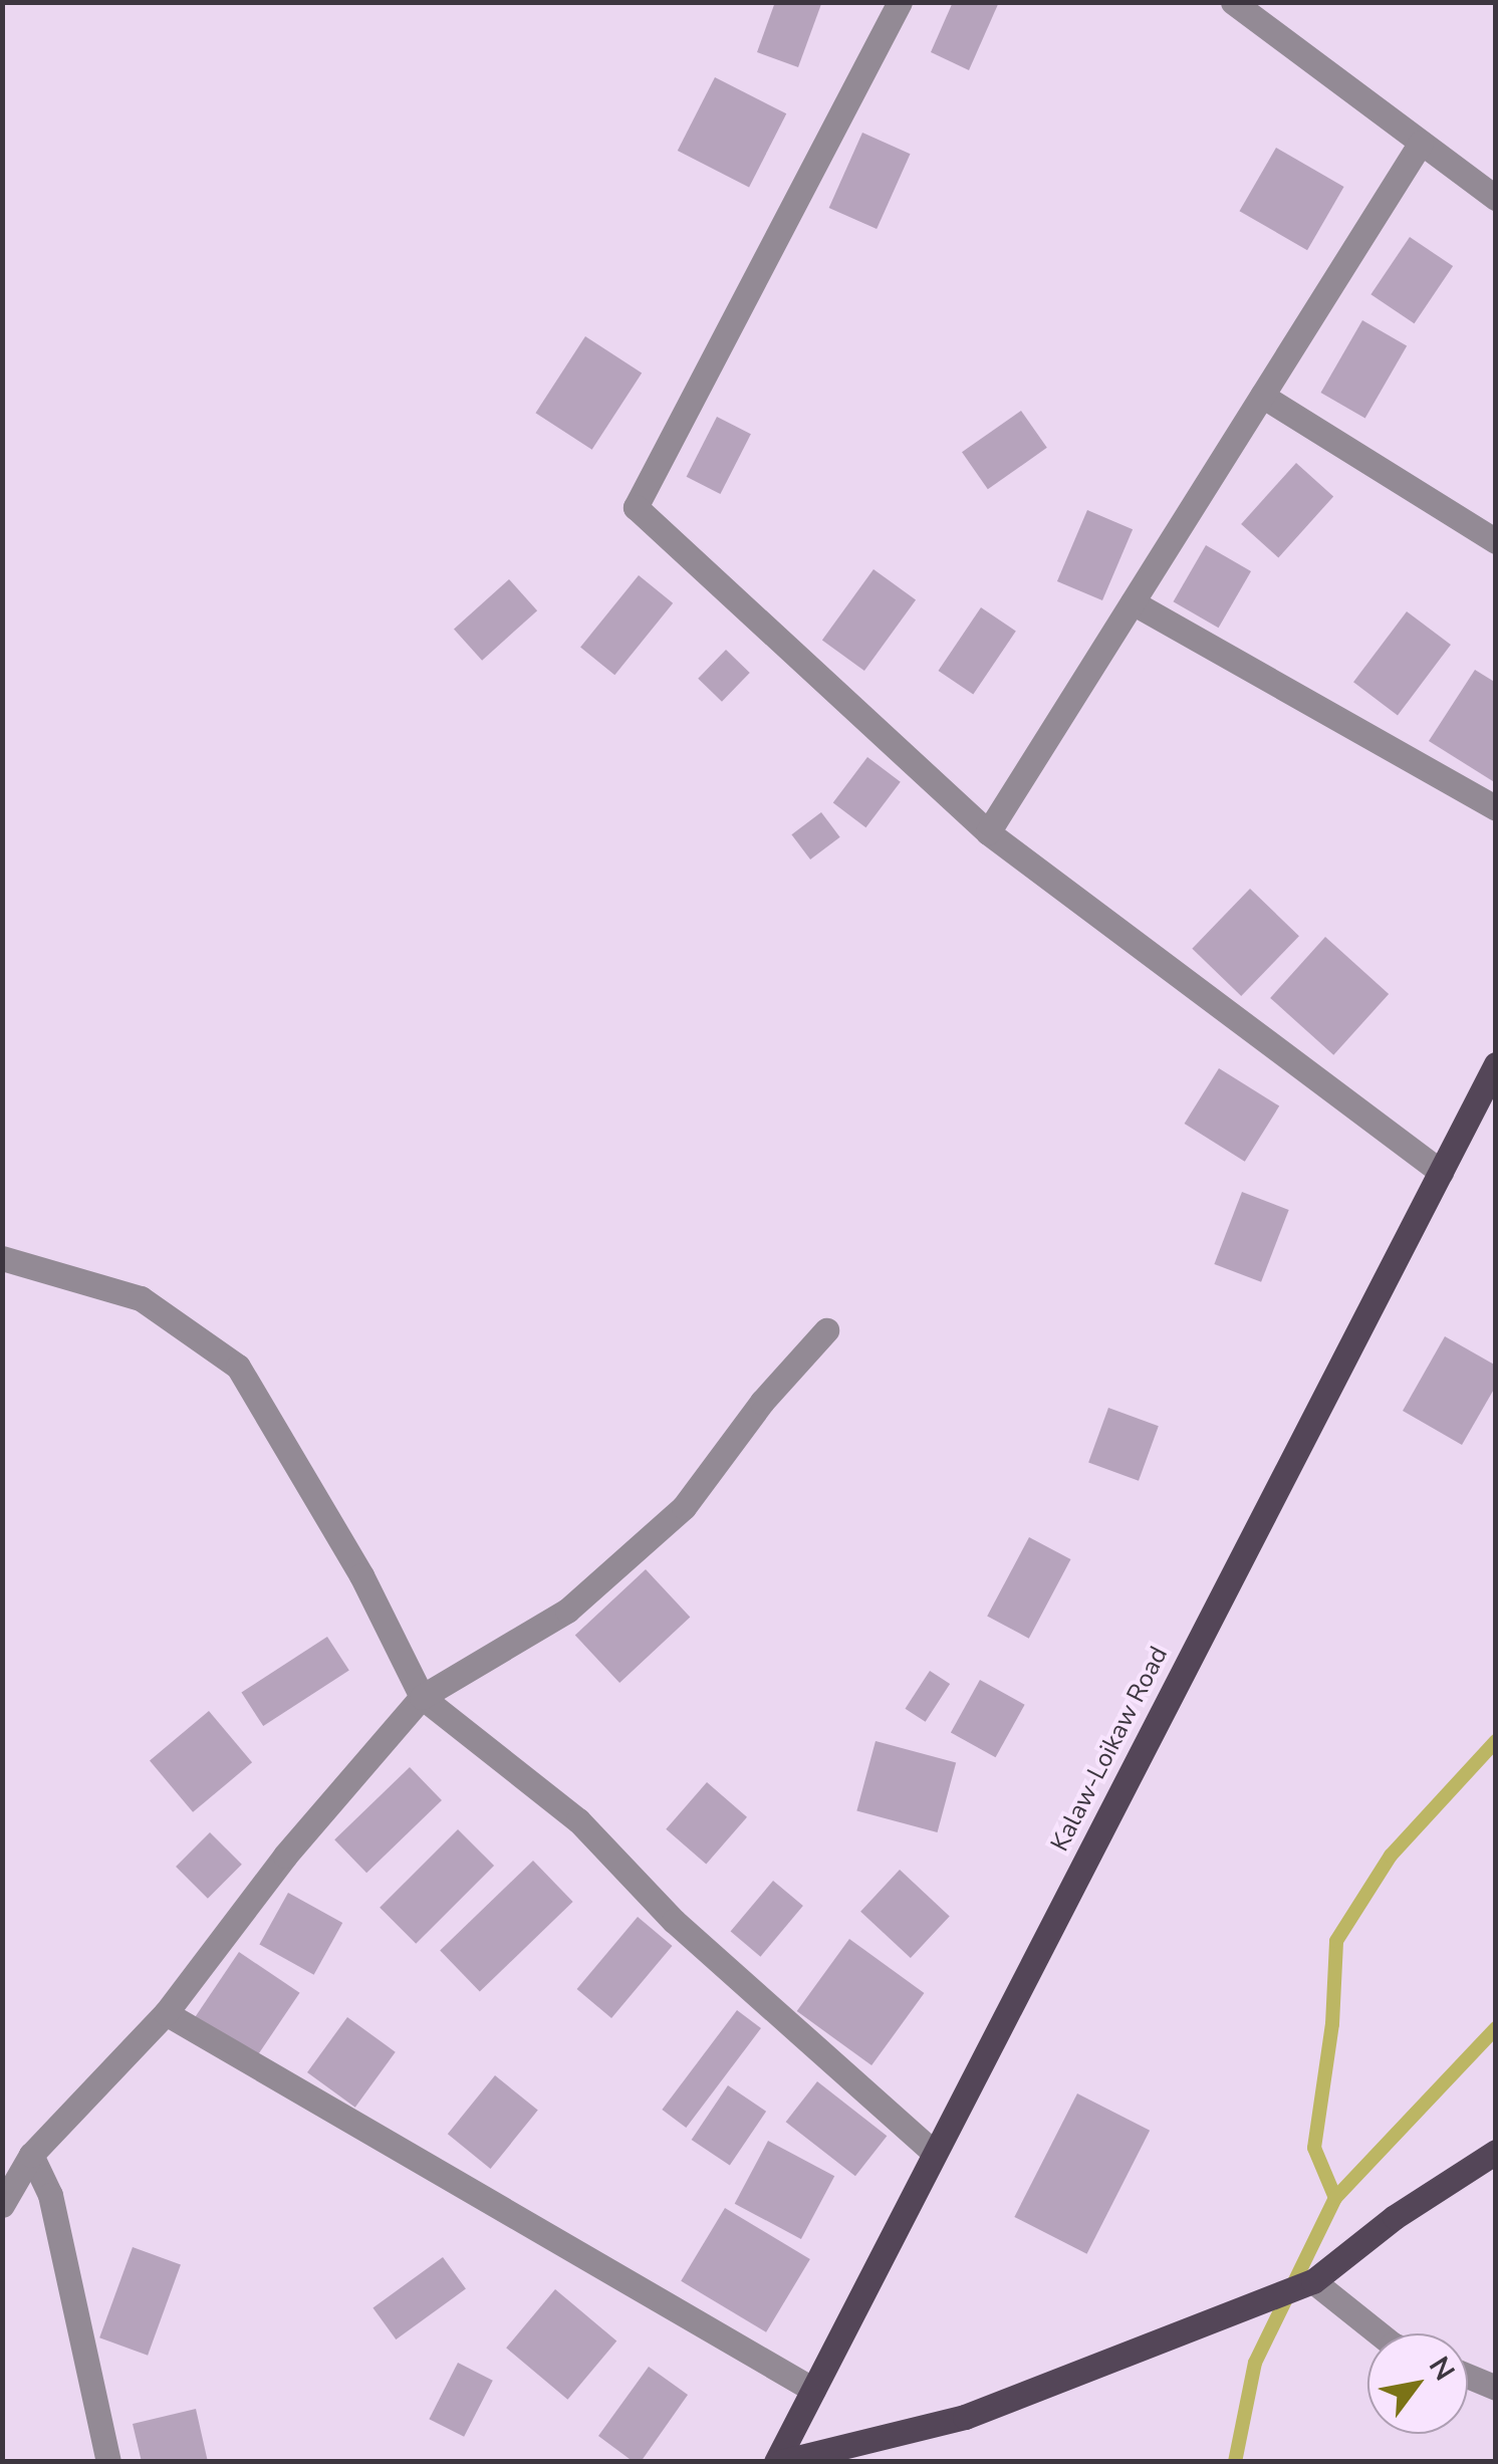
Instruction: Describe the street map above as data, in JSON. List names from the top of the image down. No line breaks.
{"streets":{"main road":["Kalaw-Loikaw Road"]},"north":"top right"}
